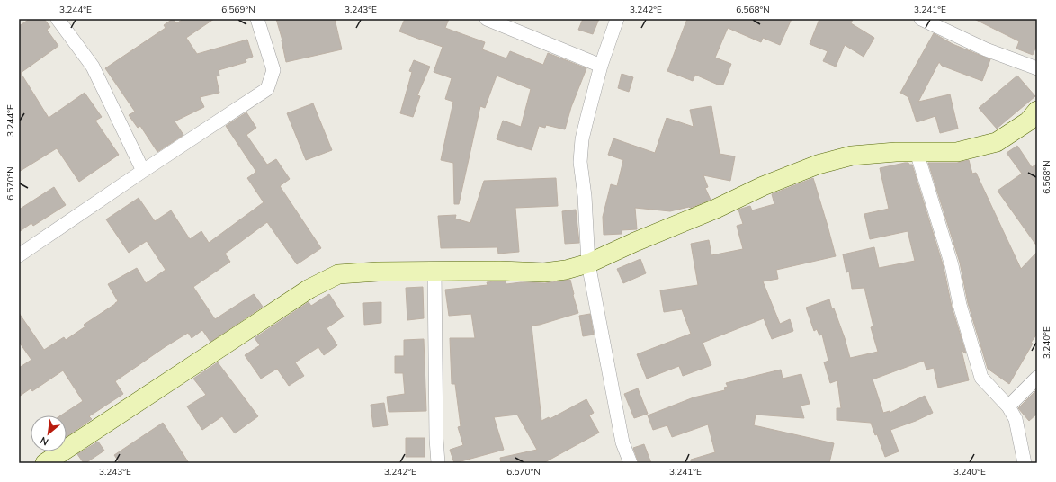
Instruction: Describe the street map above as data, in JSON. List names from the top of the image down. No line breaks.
{"north":"bottom left","coordinates":["3.244°E","6.569°N","3.243°E","3.242°E","6.568°N","3.241°E","6.570°N","3.240°E"]}
